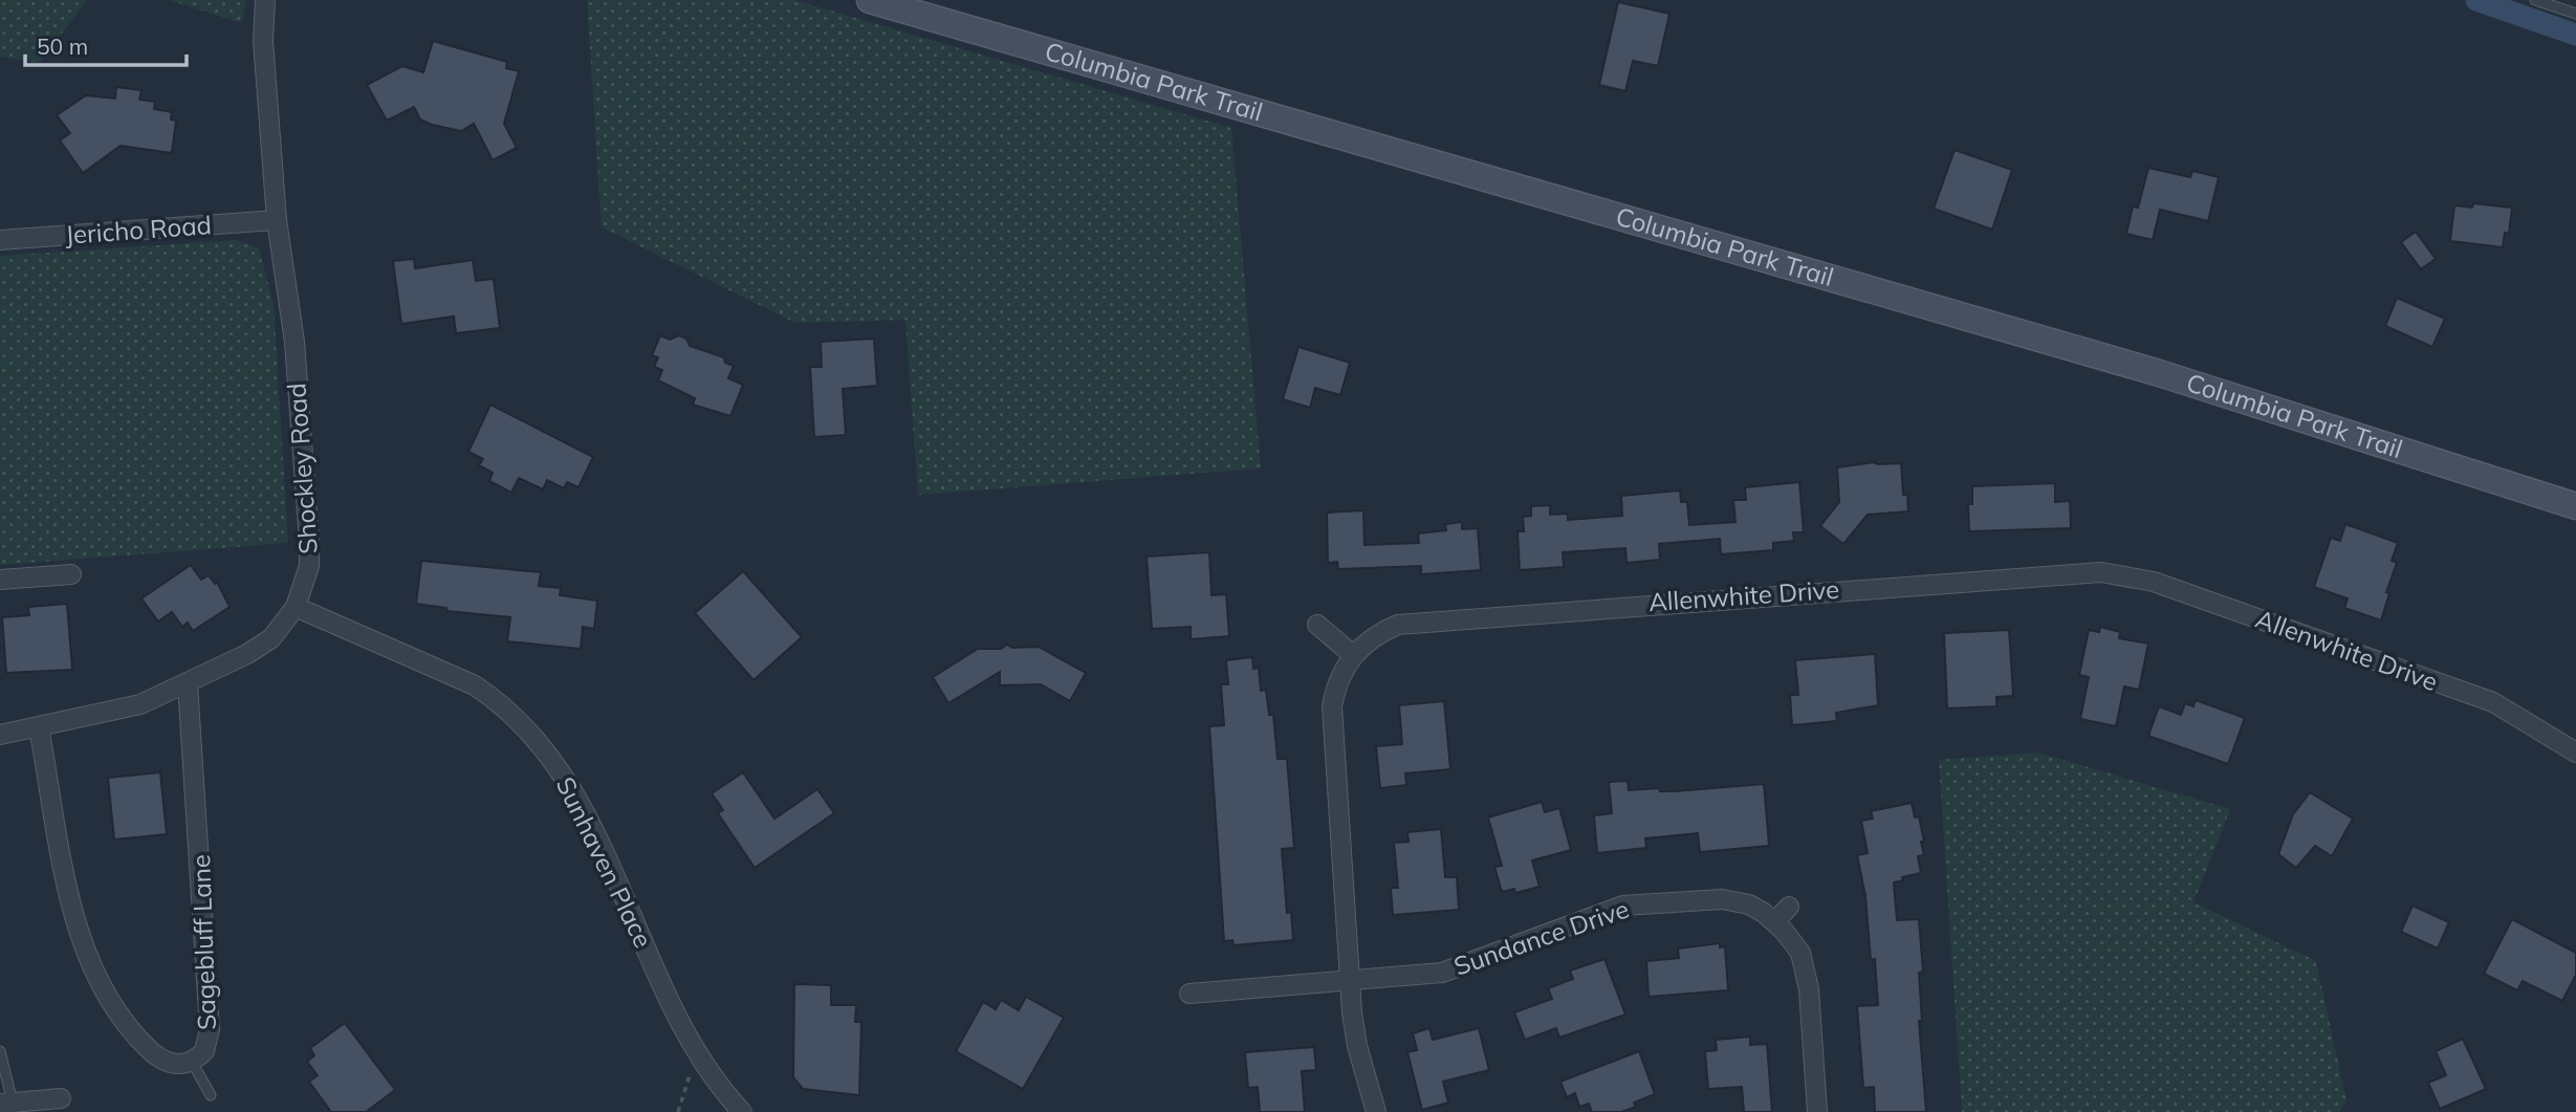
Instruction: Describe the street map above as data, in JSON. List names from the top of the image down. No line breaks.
{"streets":{"main road":["Columbia Park Trail"],"street":["Jericho Road","Shockley Road","Allenwhite Drive","Sunhaven Place","Sundance Drive","Sagebluff Lane"]},"crossings":[["Jericho Road","Shockley Road"],["Shockley Road","Sunhaven Place"],["Shockley Road","Sagebluff Lane"],["Allenwhite Drive","Sundance Drive"]],"scale_bar":"50 m"}
